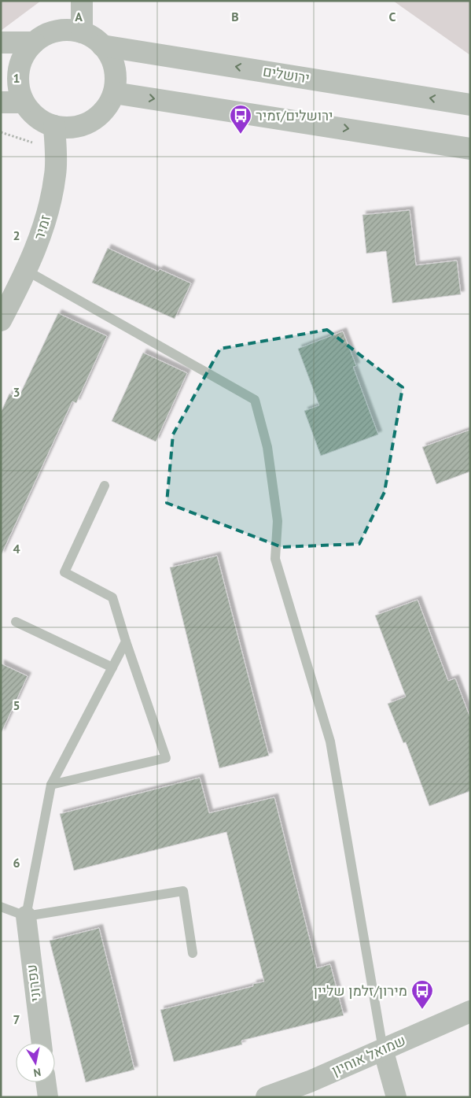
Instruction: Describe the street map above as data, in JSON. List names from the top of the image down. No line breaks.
{"streets":{"street":["ירושלים","זמיר","עפרוני","שמואל אוחיון"]},"crossings":[["ירושלים","זמיר"]],"places":{"bus stop":["ירושלים/זמיר","מירון/זלמן שליין"]},"north":"bottom","grid":{"columns":["A","B","C"],"rows":["1","2","3","4","5","6","7"]}}
